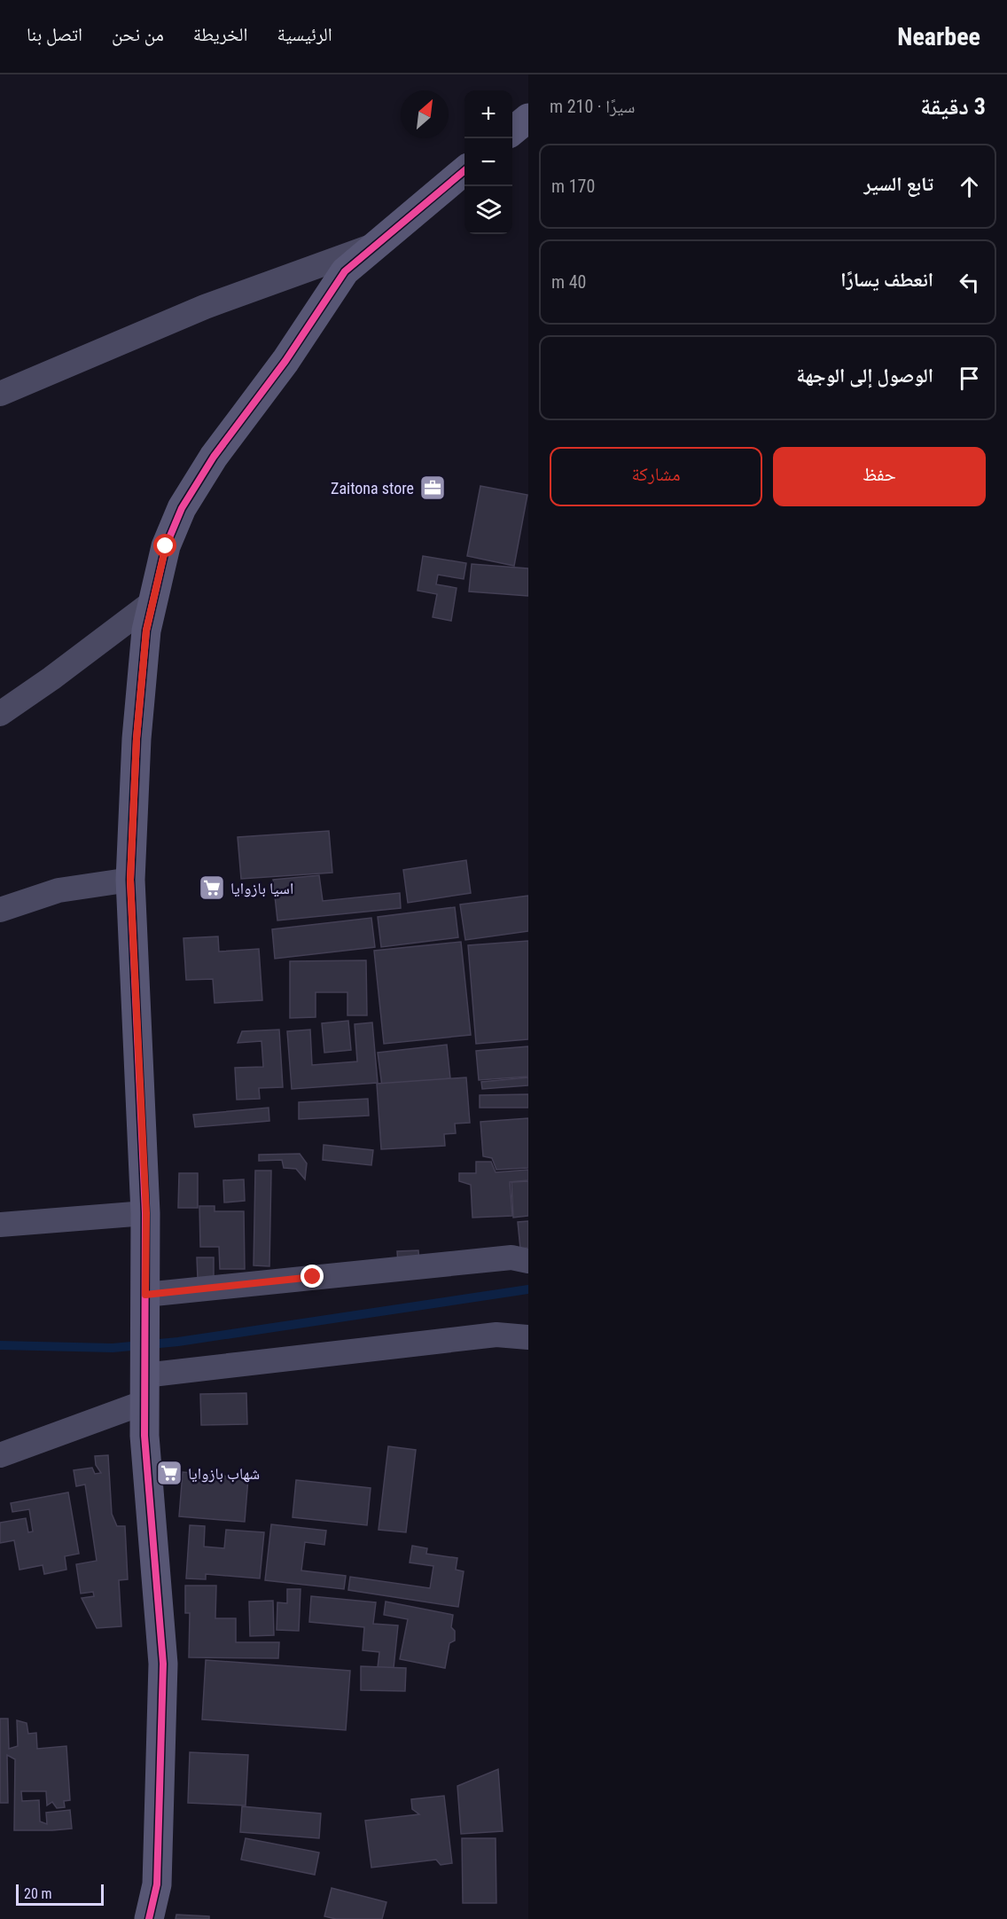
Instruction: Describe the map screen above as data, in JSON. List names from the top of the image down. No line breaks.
{"places":{"office":["Zaitona store"],"supermarket":["اسيا بازوايا","شهاب بازوايا"]},"scale_bar":"20 m","north":"top right","page":{"header":"Nearbee","nav":["الرئيسية","الخريطة","من نحن","اتصل بنا"],"heading":["3 دقيقة","سيرًا · 210 m"],"map_buttons":["+","−"],"list":[["تابع السير","170 m"],["انعطف يسارًا","40 m"],"الوصول إلى الوجهة"],"buttons":["حفظ","مشاركة"],"scale":"20 m"}}
